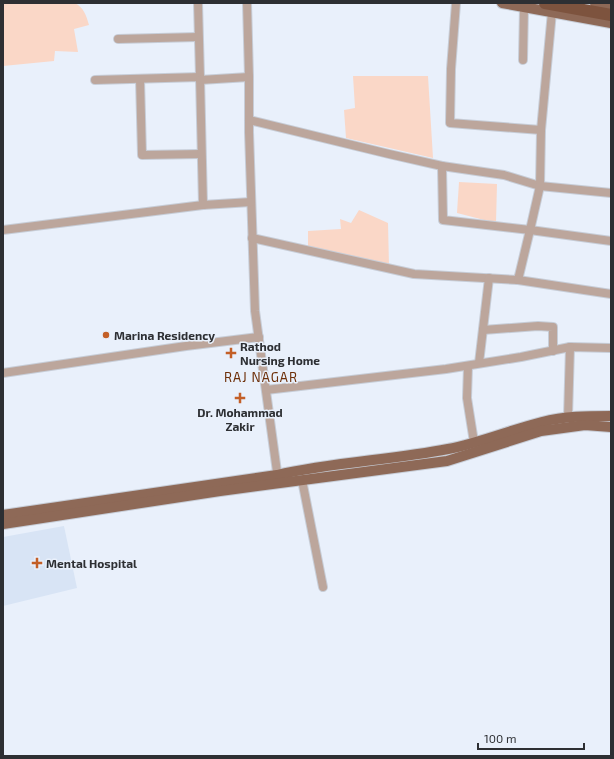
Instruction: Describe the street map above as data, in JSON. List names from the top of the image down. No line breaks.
{"districts":["RAJ NAGAR"],"places":{"other":["Marina Residency"],"health":["Rathod Nursing Home","Dr. Mohammad Zakir","Mental Hospital"]},"scale_bar":"100 m"}
